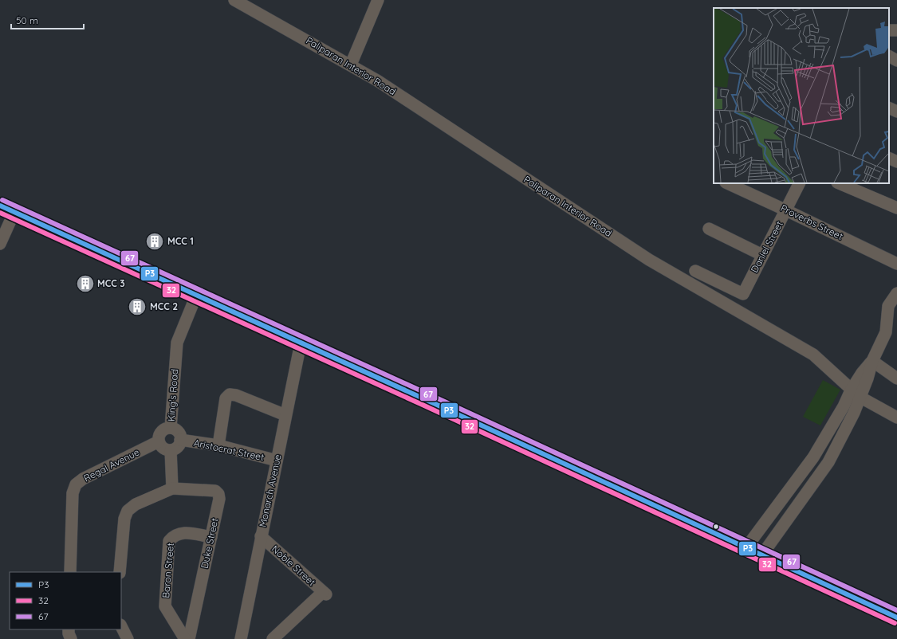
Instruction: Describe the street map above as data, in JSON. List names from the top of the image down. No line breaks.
{"streets":{"street":["Paliparan Interior Road","Proverbs Street","Daniel Street","King's Road","Aristocrat Street","Regal Avenue","Monarch Avenue","Duke Street","Noble Street","Baron Street"]},"crossings":[["Proverbs Street","Daniel Street"],["King's Road","Aristocrat Street"],["King's Road","Regal Avenue"],["Aristocrat Street","Regal Avenue"],["Aristocrat Street","Monarch Avenue"],["Monarch Avenue","Noble Street"],["Duke Street","Baron Street"]],"places":{"building":["MCC 1","MCC 3","MCC 2"]},"lines":["transit line 67","transit line P3","transit line 32"],"legend":["P3","32","67"],"scale_bar":"50 m"}
